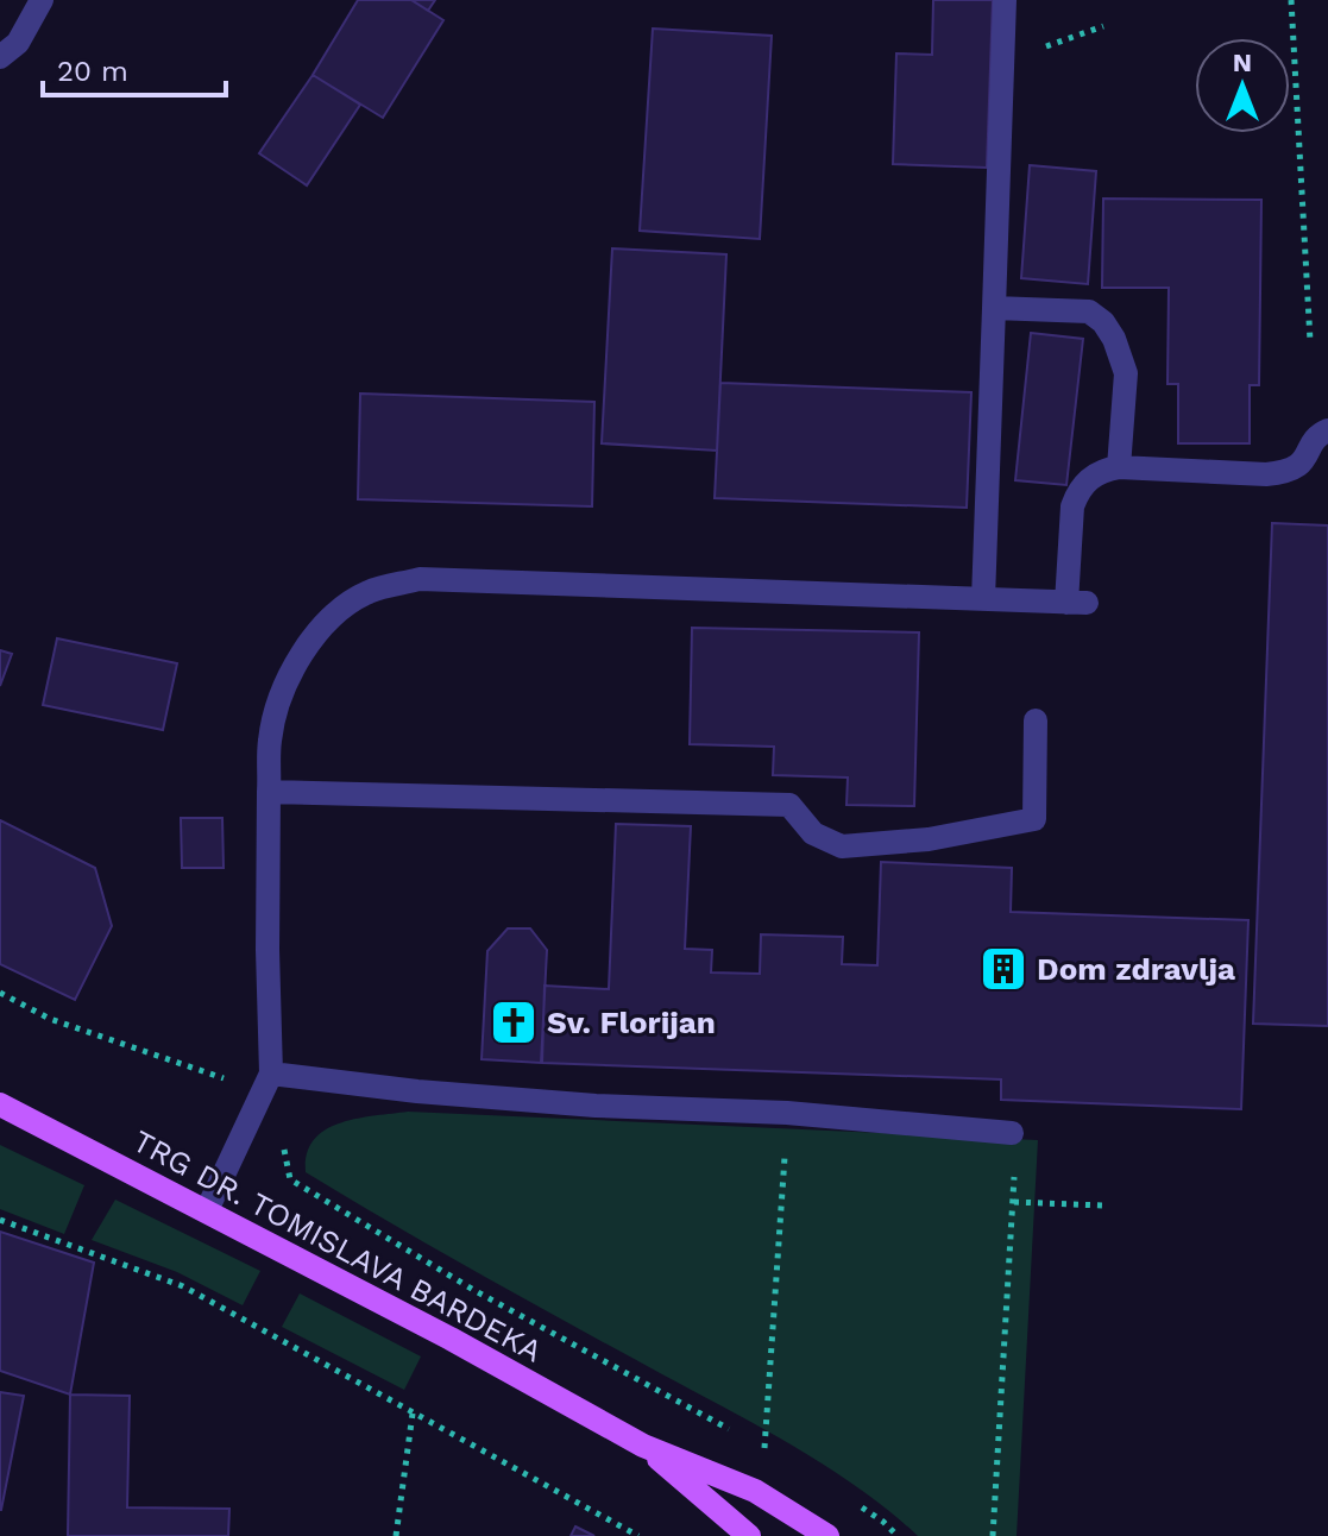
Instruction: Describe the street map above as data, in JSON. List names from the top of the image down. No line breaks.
{"streets":{"main road":["TRG DR. TOMISLAVA BARDEKA"]},"places":{"building":["Dom zdravlja"],"church":["Sv. Florijan"]},"scale_bar":"20 m","north":"top"}
